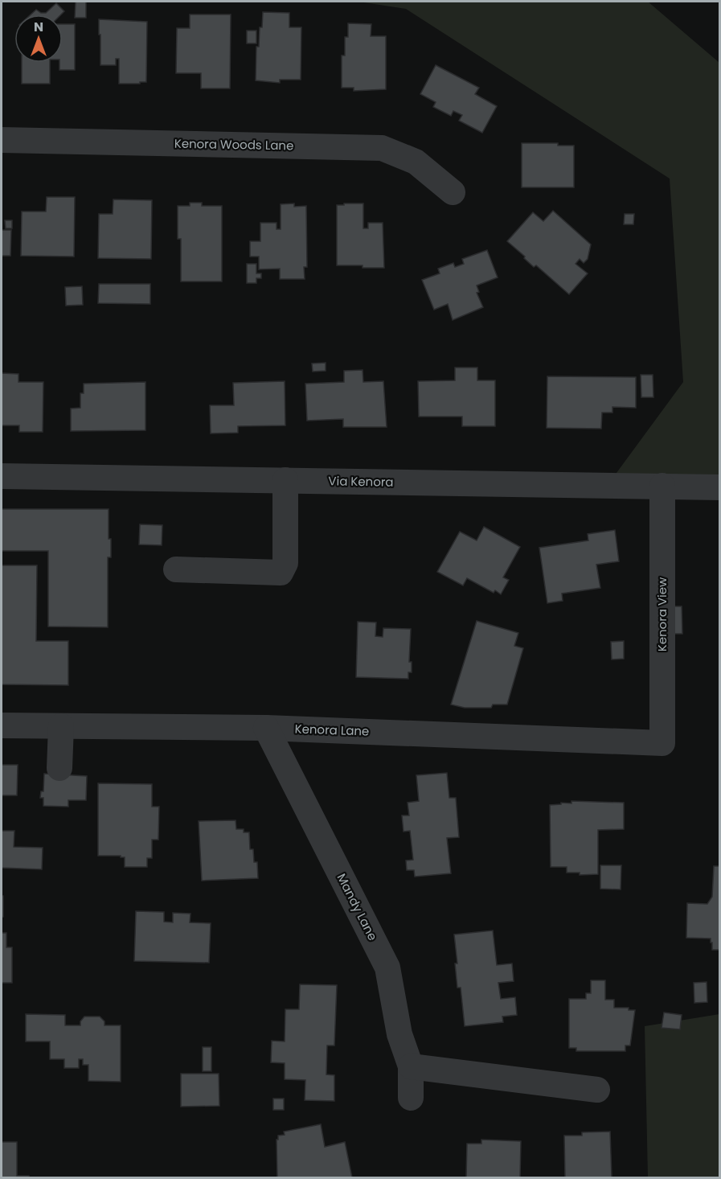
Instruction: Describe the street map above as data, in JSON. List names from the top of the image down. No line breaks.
{"streets":{"street":["Kenora Woods Lane","Via Kenora","Kenora View","Kenora Lane","Mandy Lane"]},"crossings":[["Via Kenora","Kenora View"],["Kenora View","Kenora Lane"],["Kenora Lane","Mandy Lane"]],"north":"top"}
